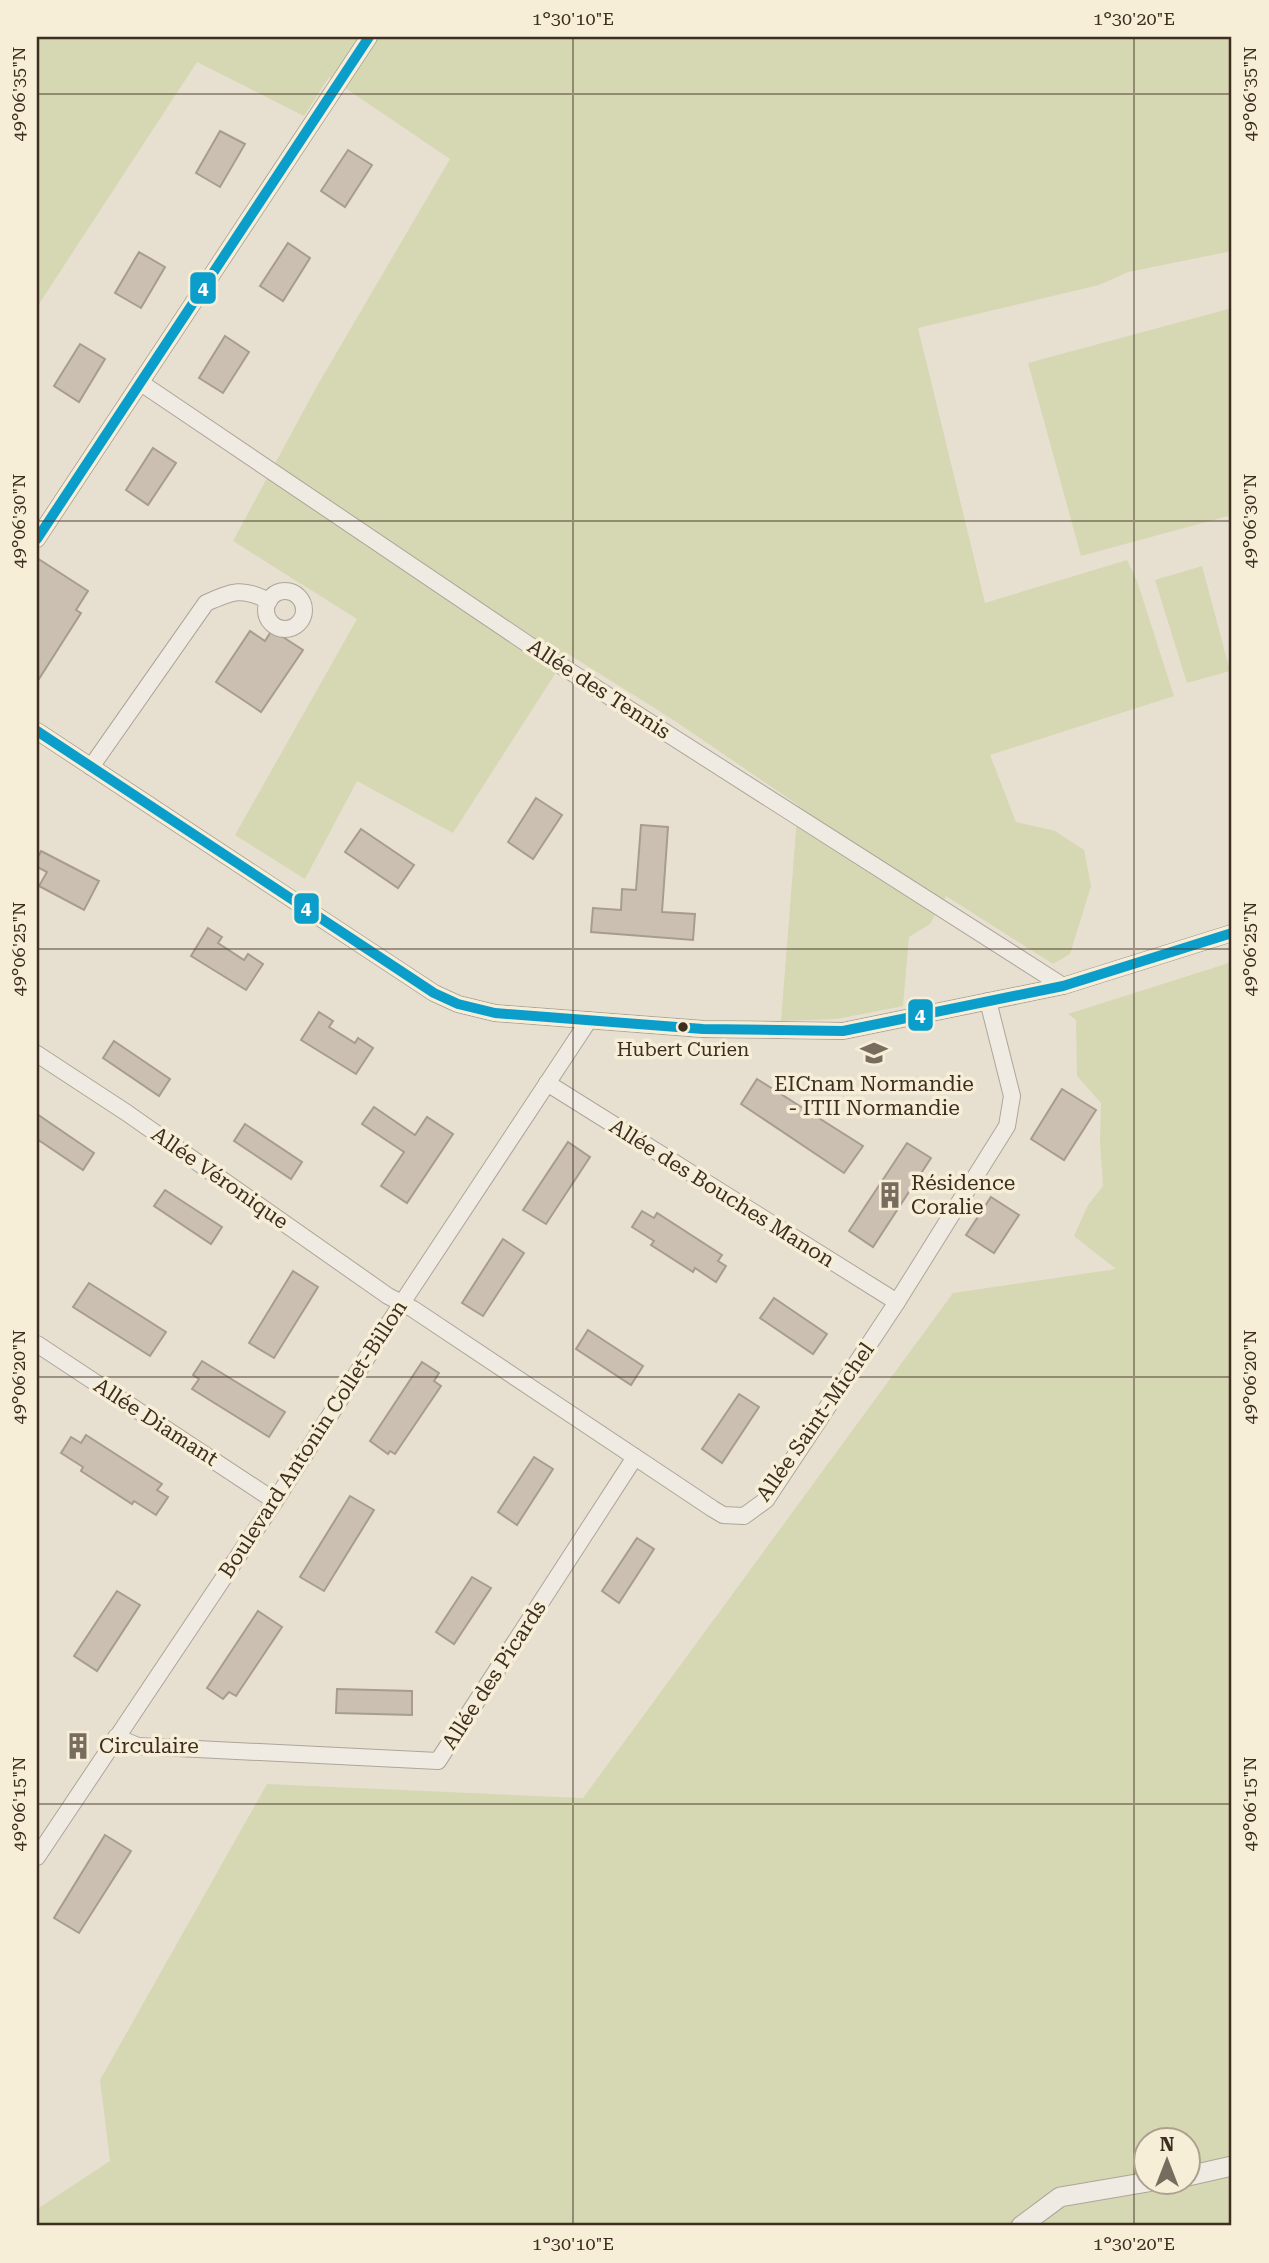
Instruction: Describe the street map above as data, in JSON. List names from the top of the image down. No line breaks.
{"streets":{"street":["Allée des Tennis","Allée Véronique","Allée des Bouches Manon","Allée Diamant","Allée Saint-Michel","Boulevard Antonin Collet-Billon","Allée des Picards"]},"crossings":[["Allée Véronique","Allée Saint-Michel"],["Allée Véronique","Boulevard Antonin Collet-Billon"],["Allée des Bouches Manon","Allée Saint-Michel"],["Allée des Bouches Manon","Boulevard Antonin Collet-Billon"],["Allée Diamant","Boulevard Antonin Collet-Billon"],["Allée Saint-Michel","Boulevard Antonin Collet-Billon"],["Allée Saint-Michel","Allée des Picards"],["Boulevard Antonin Collet-Billon","Allée des Picards"]],"places":{"other":["Hubert Curien"],"school or university":["EICnam Normandie - ITII Normandie"],"building":["Résidence Coralie","Circulaire"]},"lines":["transit line 4"],"north":"top","coordinates":["1°30'10\"E","1°30'20\"E","49°06'35\"N","49°06'30\"N","49°06'25\"N","49°06'20\"N","49°06'15\"N"]}
